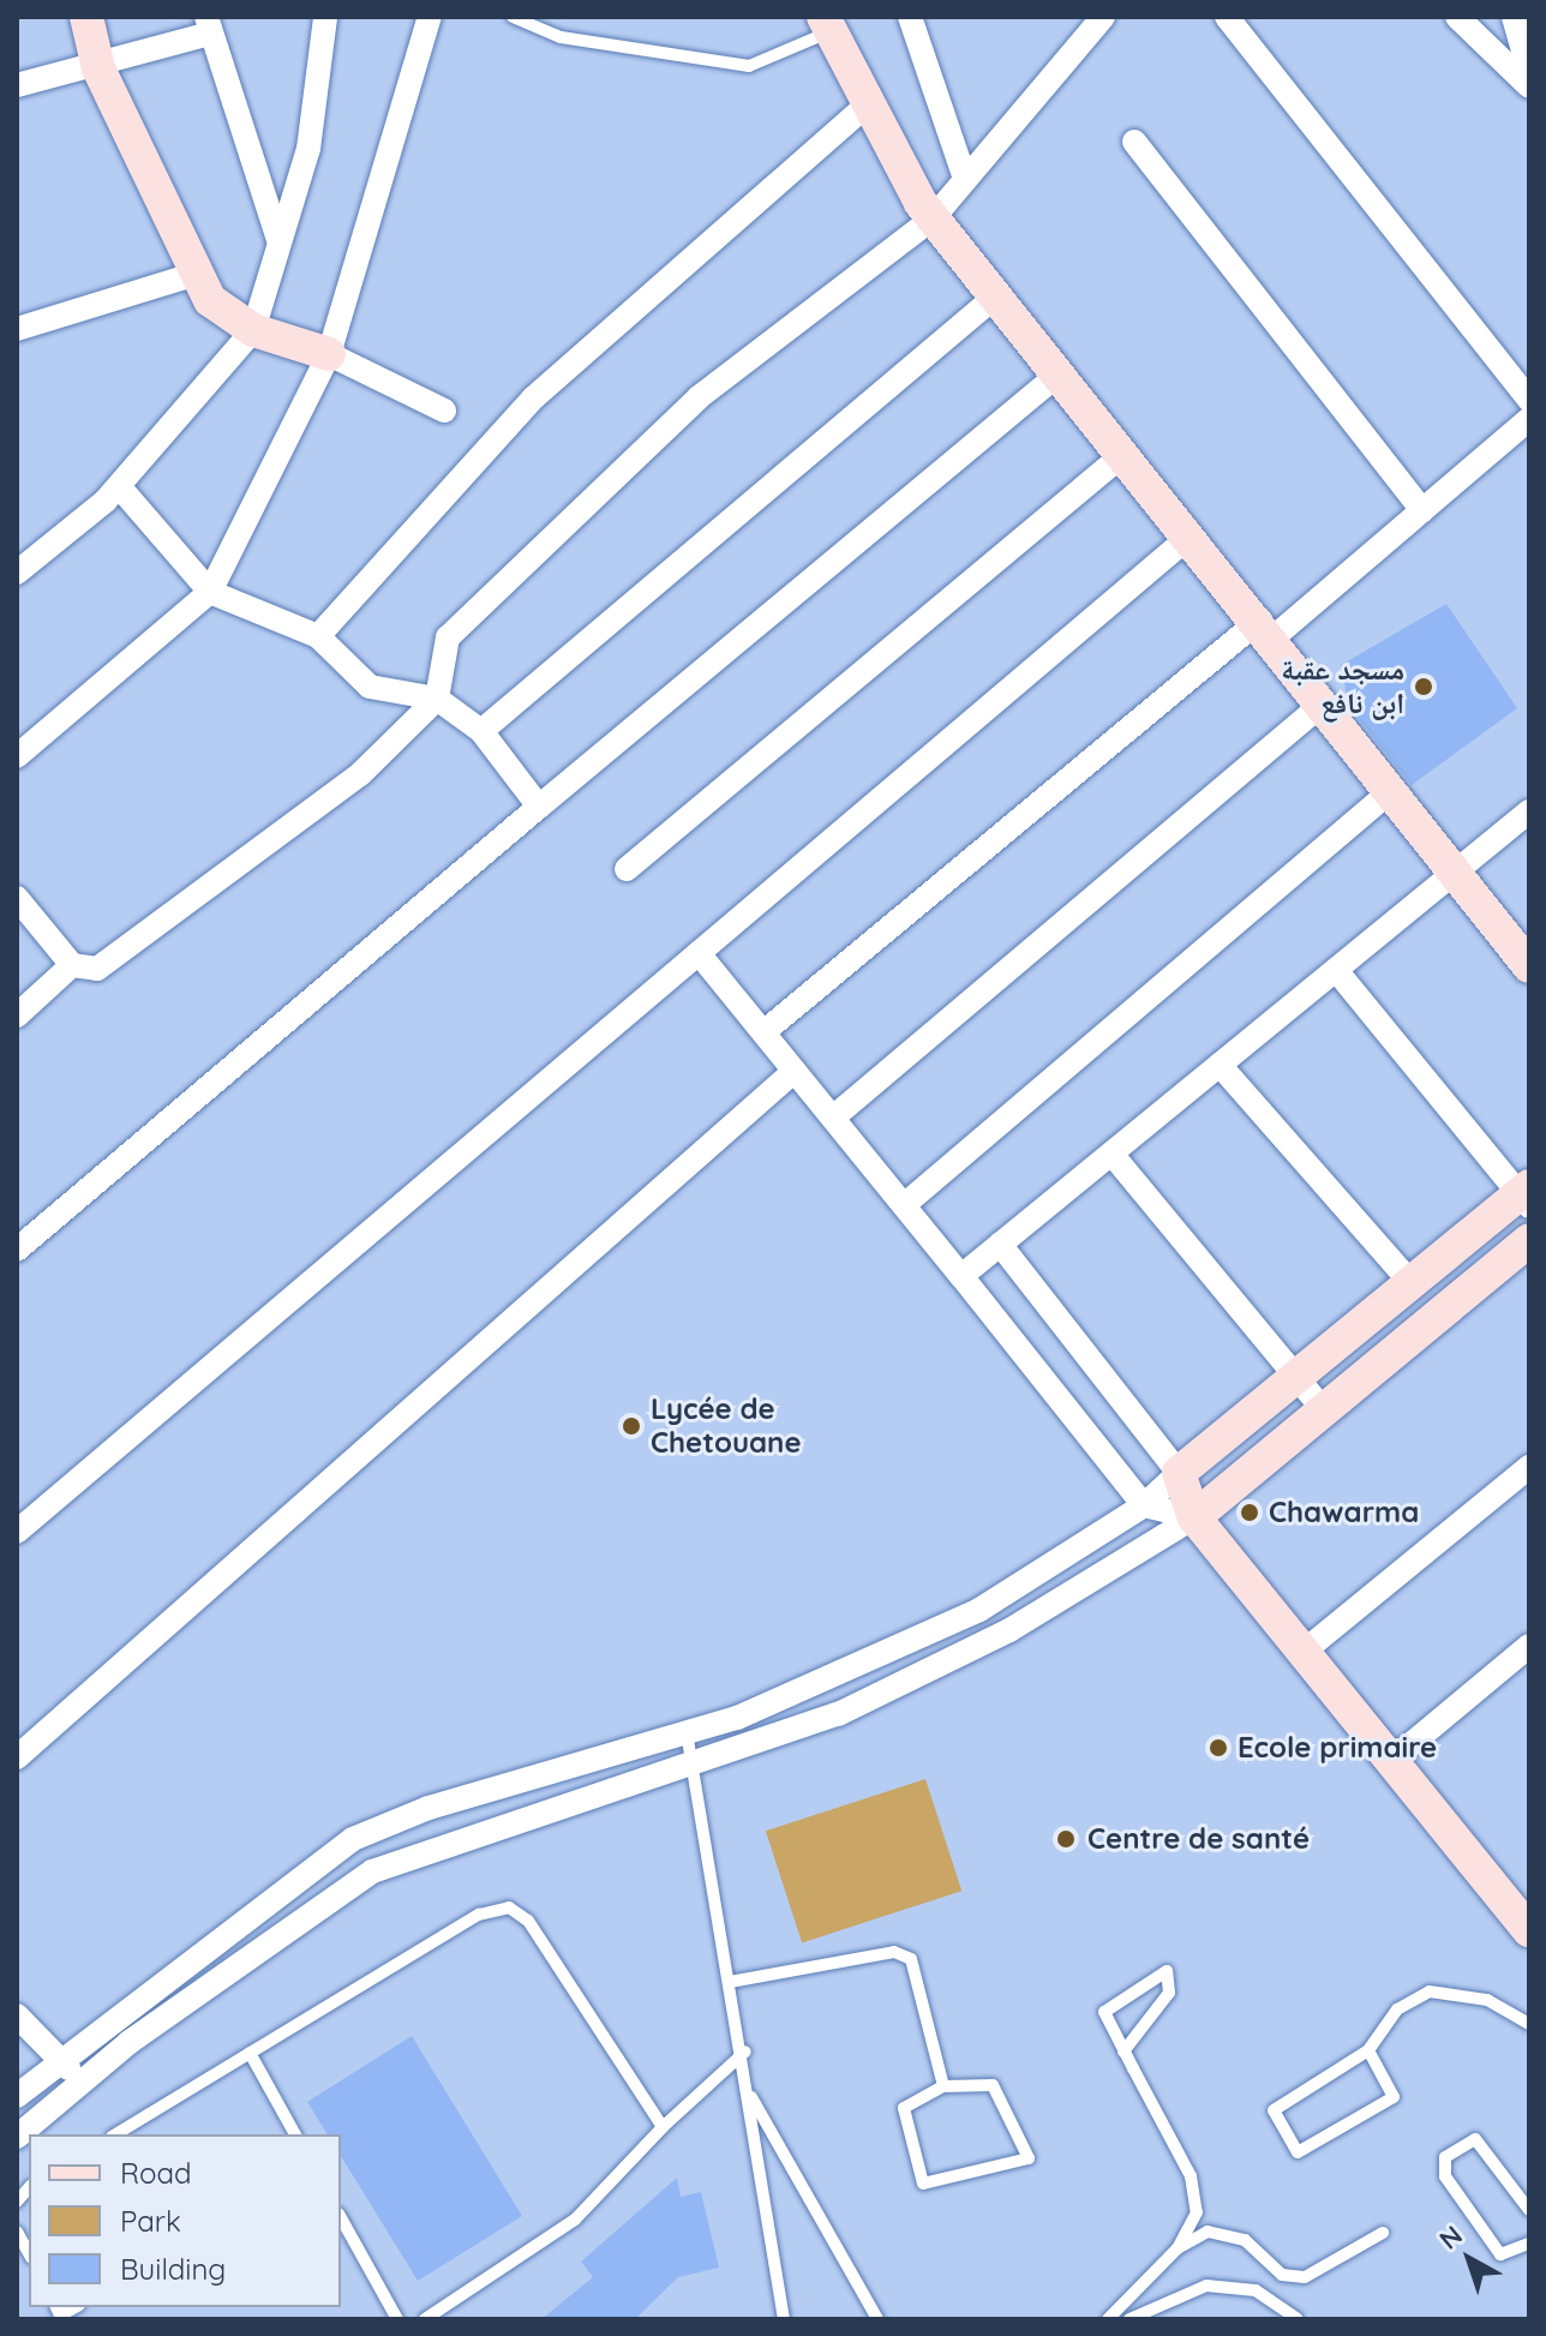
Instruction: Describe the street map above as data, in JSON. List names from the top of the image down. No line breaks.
{"places":["مسجد عقبة ابن نافع","Lycée de Chetouane","Chawarma","Ecole primaire","Centre de santé"],"legend":["Road","Park","Building"],"north":"top left"}
